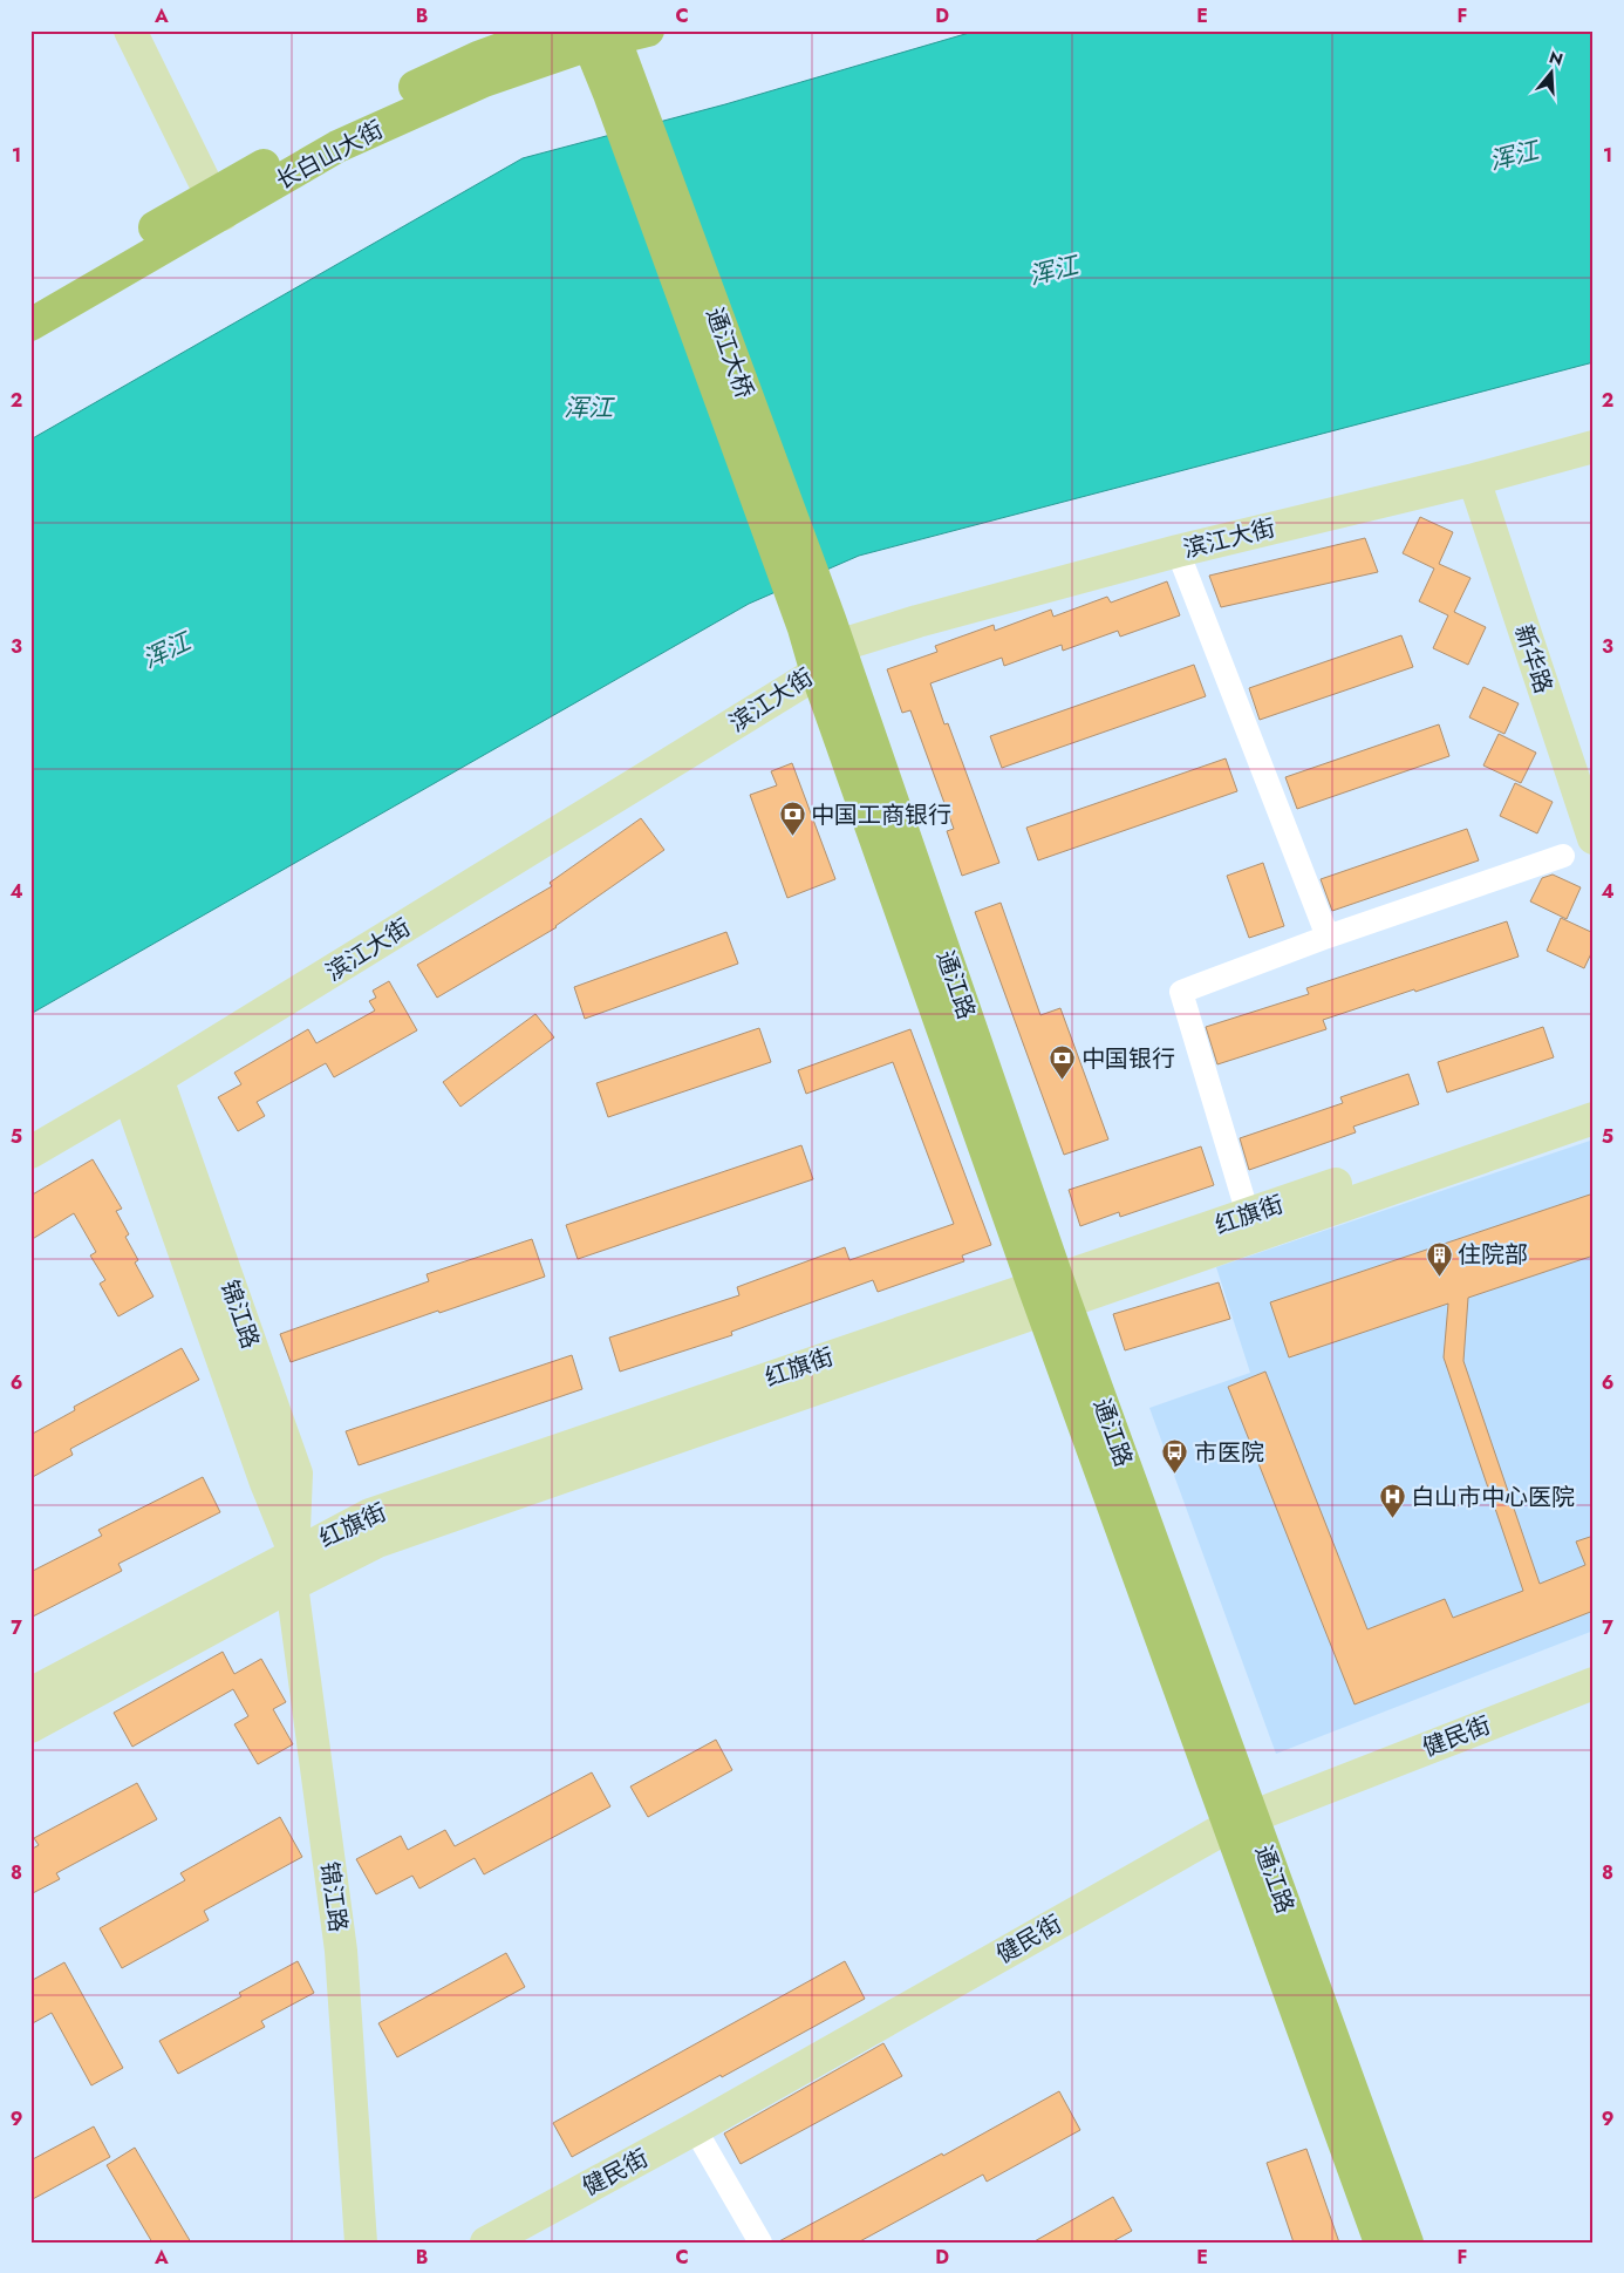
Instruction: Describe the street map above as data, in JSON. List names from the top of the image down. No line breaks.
{"streets":{"main road":["长白山大街","通江大桥","通江路"],"street":["滨江大街","新华路","红旗街","锦江路","健民街"]},"crossings":[["长白山大街","通江大桥"],["通江大桥","滨江大街"],["通江大桥","通江路"],["滨江大街","新华路"],["滨江大街","通江路"],["滨江大街","锦江路"],["通江路","红旗街"],["通江路","健民街"],["红旗街","锦江路"]],"water":["浑江"],"places":{"bank":["中国工商银行","中国银行"],"building":["住院部"],"bus stop":["市医院"],"hospital":["白山市中心医院"]},"north":"top","grid":{"columns":["A","B","C","D","E","F"],"rows":["1","2","3","4","5","6","7","8","9"]}}
